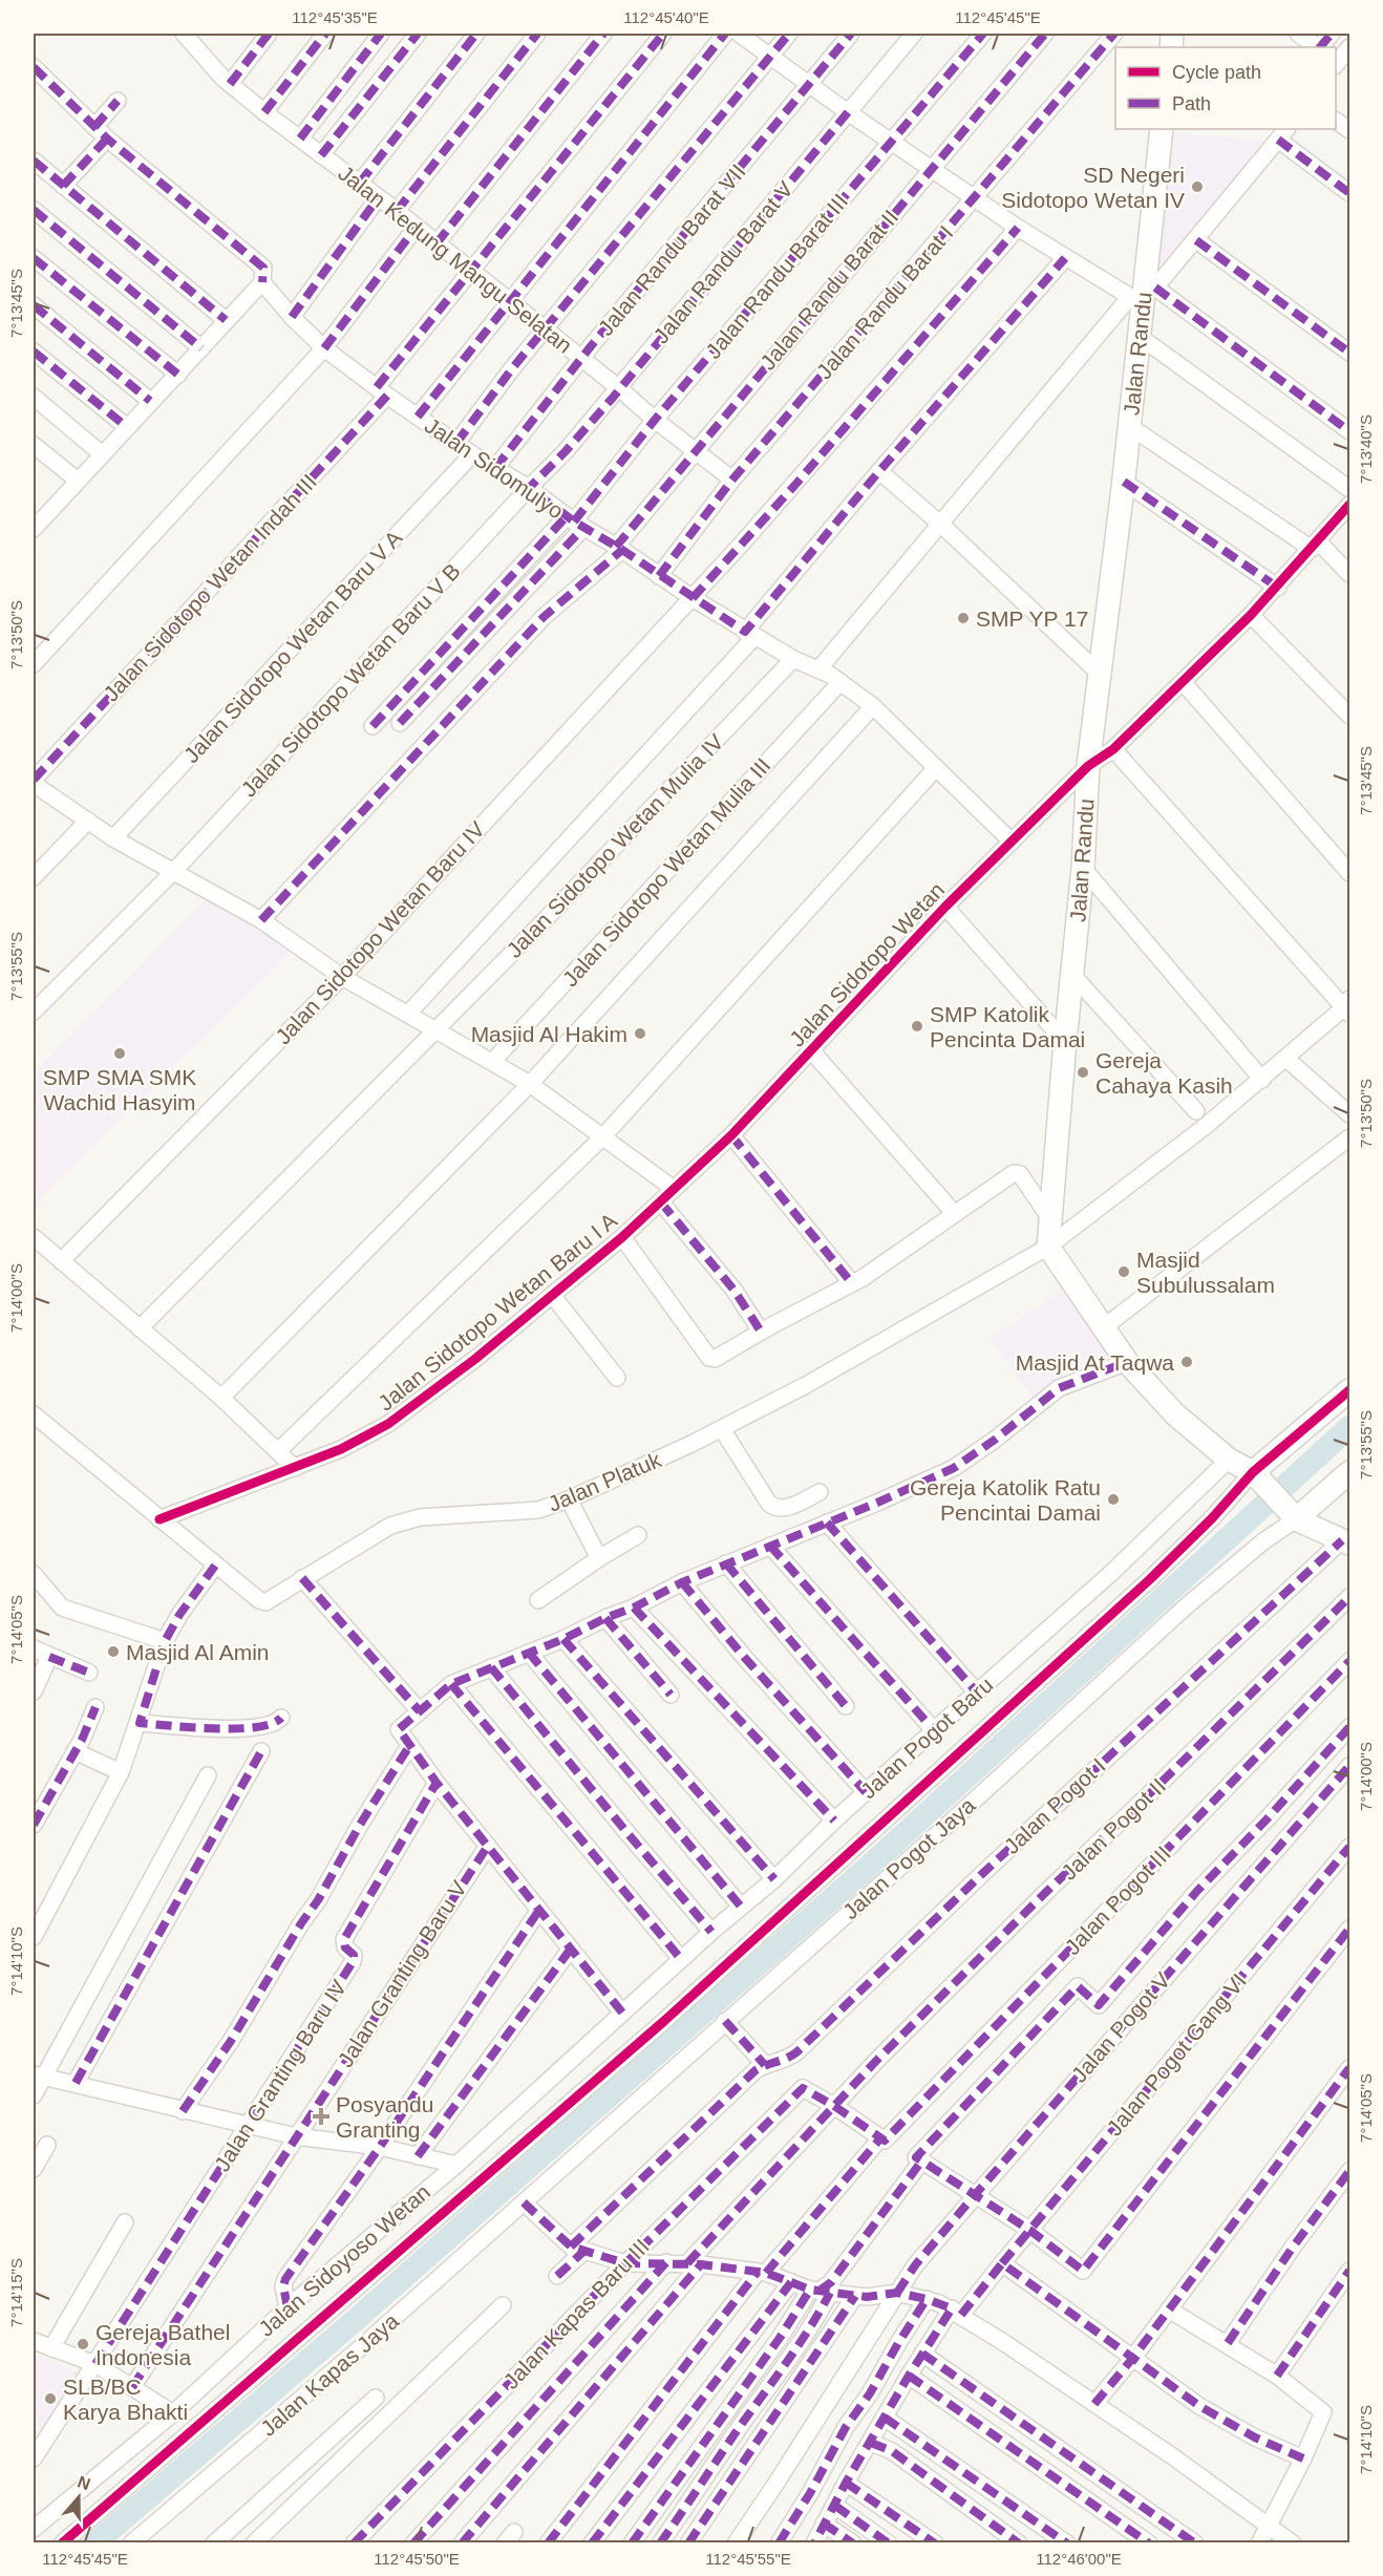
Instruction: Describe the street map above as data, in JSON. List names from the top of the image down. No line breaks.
{"streets":{"street":["Jalan Randu Barat VII","Jalan Kedung Mangu Selatan","Jalan Randu Barat V","Jalan Randu Barat III","Jalan Randu Barat II","Jalan Randu Barat I","Jalan Randu","Jalan Sidomulyo","Jalan Sidotopo Wetan Indah III","Jalan Sidotopo Wetan Baru V A","Jalan Sidotopo Wetan Baru V B","Jalan Sidotopo Wetan Mulia IV","Jalan Sidotopo Wetan Mulia III","Jalan Sidotopo Wetan Baru IV","Jalan Sidotopo Wetan","Jalan Sidotopo Wetan Baru I A","Jalan Platuk","Jalan Pogot Baru","Jalan Pogot I","Jalan Pogot II","Jalan Pogot Jaya","Jalan Pogot III","Jalan Granting Baru V","Jalan Pogot V","Jalan Pogot Gang VI","Jalan Granting Baru IV","Jalan Sidoyoso Wetan","Jalan Kapas Baru III","Jalan Kapas Jaya"]},"crossings":[["Jalan Randu Barat VII","Jalan Kedung Mangu Selatan"],["Jalan Randu Barat VII","Jalan Sidomulyo"],["Jalan Kedung Mangu Selatan","Jalan Randu Barat V"],["Jalan Kedung Mangu Selatan","Jalan Randu Barat III"],["Jalan Kedung Mangu Selatan","Jalan Randu Barat II"],["Jalan Kedung Mangu Selatan","Jalan Randu Barat I"],["Jalan Kedung Mangu Selatan","Jalan Sidotopo Wetan Indah III"],["Jalan Randu Barat V","Jalan Sidomulyo"],["Jalan Randu Barat V","Jalan Sidotopo Wetan Baru V B"],["Jalan Randu Barat III","Jalan Sidomulyo"],["Jalan Randu Barat II","Jalan Sidomulyo"],["Jalan Randu Barat I","Jalan Sidomulyo"],["Jalan Randu","Jalan Sidotopo Wetan"],["Jalan Randu","Jalan Platuk"],["Jalan Sidomulyo","Jalan Sidotopo Wetan Indah III"],["Jalan Sidomulyo","Jalan Sidotopo Wetan Baru V A"],["Jalan Sidomulyo","Jalan Sidotopo Wetan Baru V B"],["Jalan Sidomulyo","Jalan Sidotopo Wetan Mulia IV"],["Jalan Sidomulyo","Jalan Sidotopo Wetan Mulia III"],["Jalan Sidomulyo","Jalan Sidotopo Wetan Baru IV"],["Jalan Sidomulyo","Jalan Sidotopo Wetan"],["Jalan Sidotopo Wetan","Jalan Sidotopo Wetan Baru I A"],["Jalan Sidotopo Wetan Baru I A","Jalan Platuk"],["Jalan Pogot Baru","Jalan Sidoyoso Wetan"],["Jalan Pogot II","Jalan Kapas Baru III"],["Jalan Pogot Jaya","Jalan Kapas Jaya"]],"places":{"other":["SD Negeri Sidotopo Wetan IV","SMP YP 17","SMP Katolik Pencinta Damai","Masjid Al Hakim","SMP SMA SMK Wachid Hasyim","Gereja Cahaya Kasih","Masjid Subulussalam","Masjid At Taqwa","Gereja Katolik Ratu Pencintai Damai","Masjid Al Amin","Gereja Bathel Indonesia","SLB/BC Karya Bhakti"],"health":["Posyandu Granting"]},"legend":["Cycle path","Path"],"north":"top","coordinates":["112°45'35\"E","112°45'40\"E","112°45'45\"E","7°13'45\"S","7°13'40\"S","7°13'50\"S","7°13'55\"S","7°14'00\"S","7°14'05\"S","7°14'10\"S","7°14'15\"S","112°45'50\"E","112°45'55\"E","112°46'00\"E"]}
